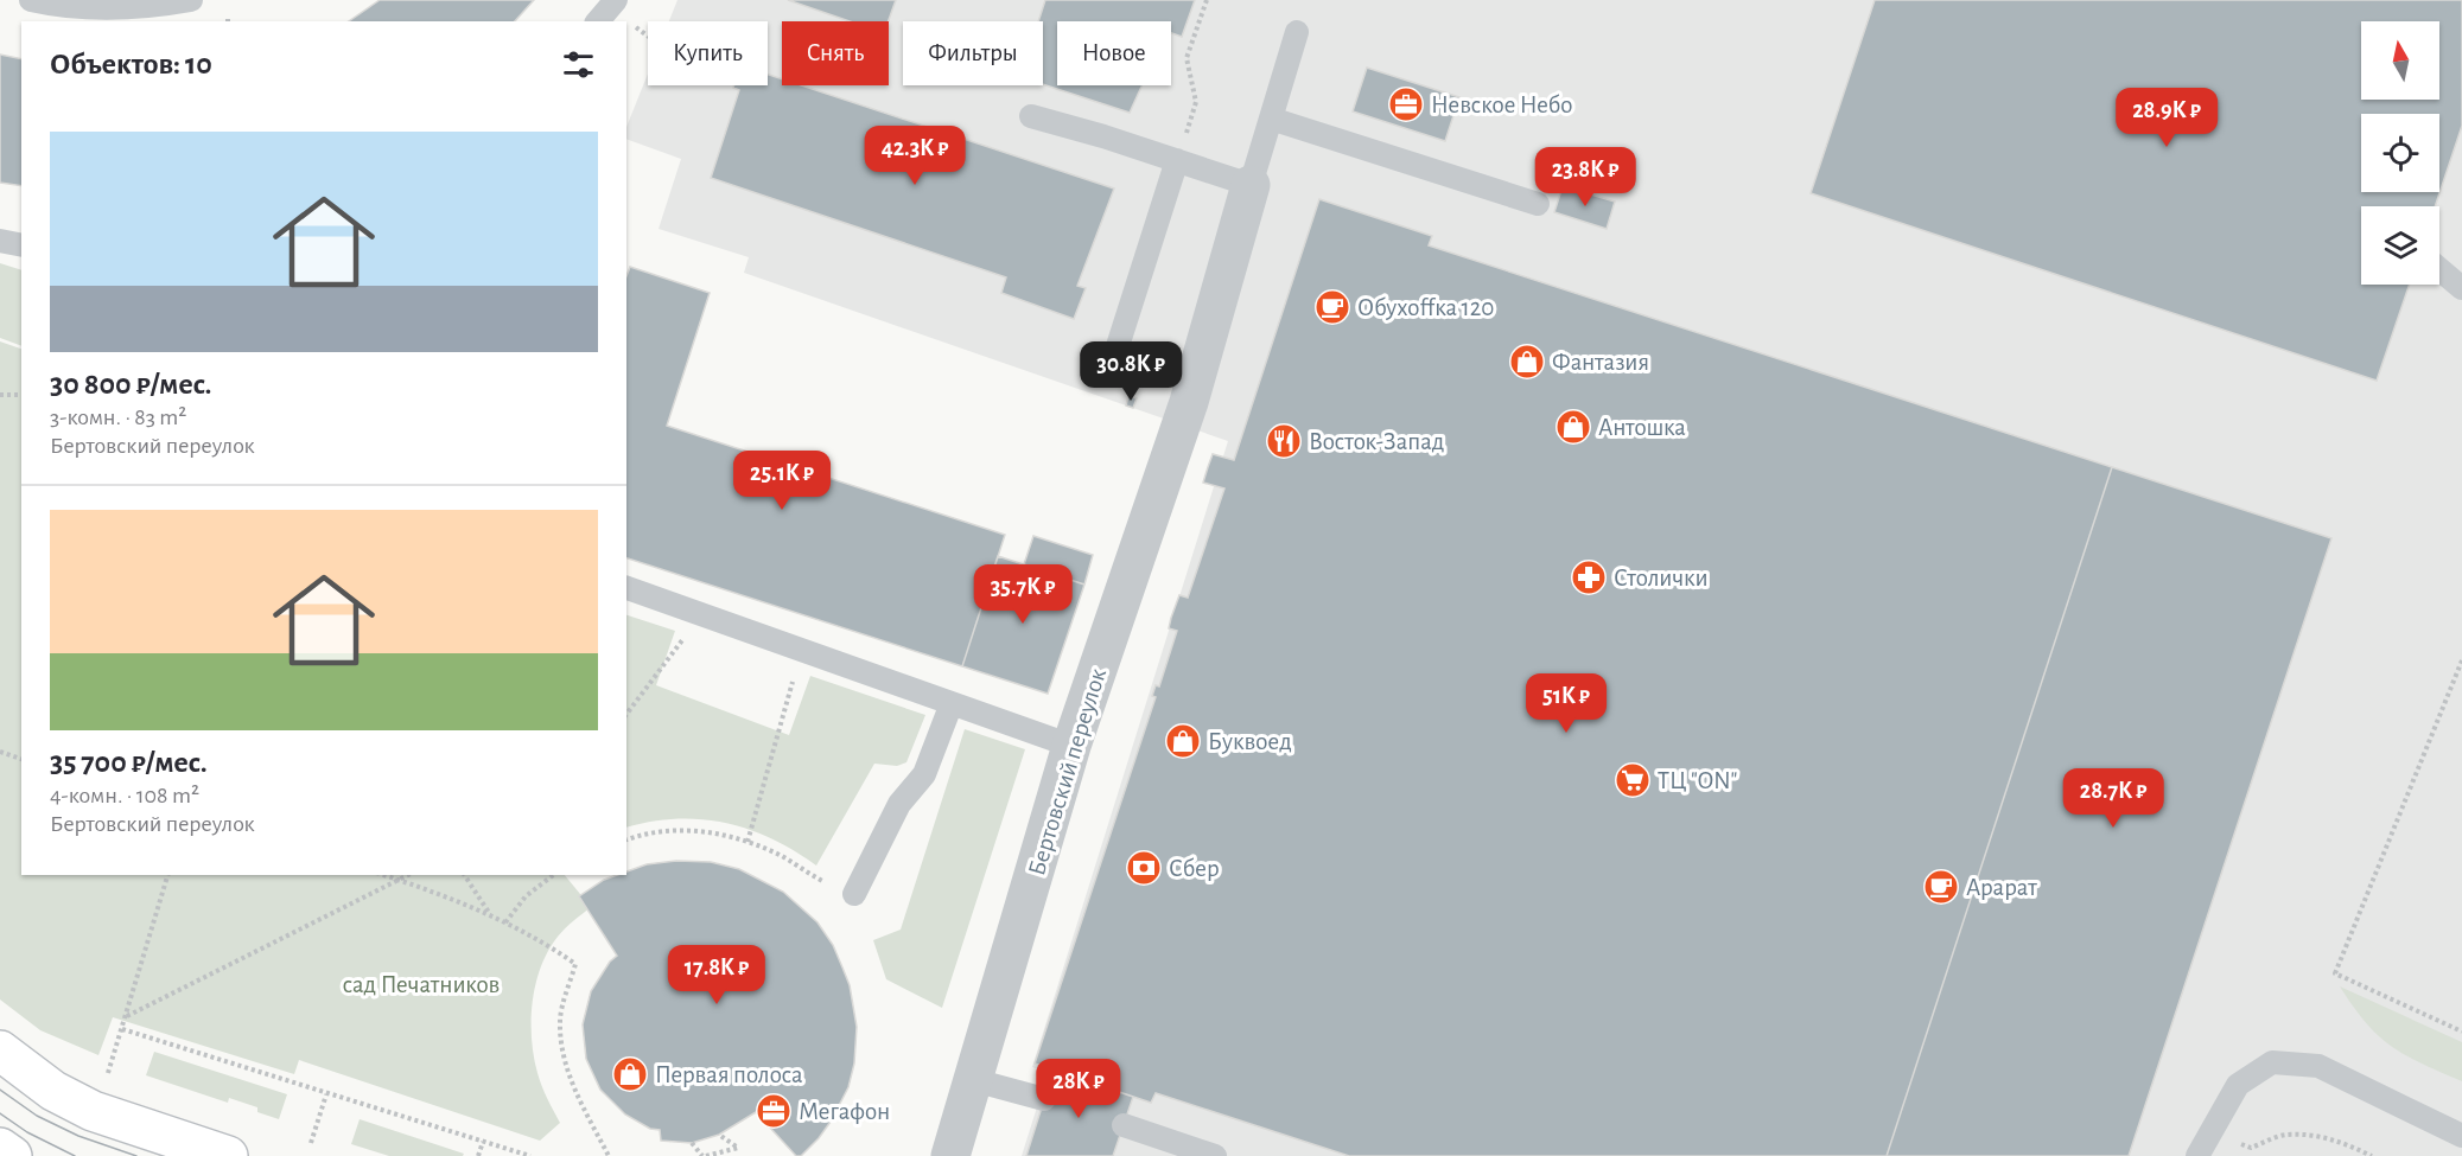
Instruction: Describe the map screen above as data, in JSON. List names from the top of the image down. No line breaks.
{"streets":{"street":["Бертовский переулок"]},"parks":["сад Печатников"],"places":{"office":["Невское Небо","Мегафон"],"cafe":["Обухоffка 120","Арарат"],"shop":["Фантазия","Антошка","Буквоед","Первая полоса"],"restaurant":["Восток-Запад"],"pharmacy":["Столички"],"supermarket":["ТЦ \"ON\""],"bank":["Сбер"]},"north":"top","page":{"chip":["Купить","Снять","Фильтры","Новое"],"heading":"Объектов: 10","price":["28.9K ₽","42.3K ₽","23.8K ₽","30.8K ₽","25.1K ₽","35.7K ₽","51K ₽","28.7K ₽","17.8K ₽","28K ₽"],"list":[{"name":"30 800 ₽/мес.","note":"3-комн. · 83 m² · Бертовский переулок"},{"name":"35 700 ₽/мес.","note":"4-комн. · 108 m² · Бертовский переулок"}]}}
